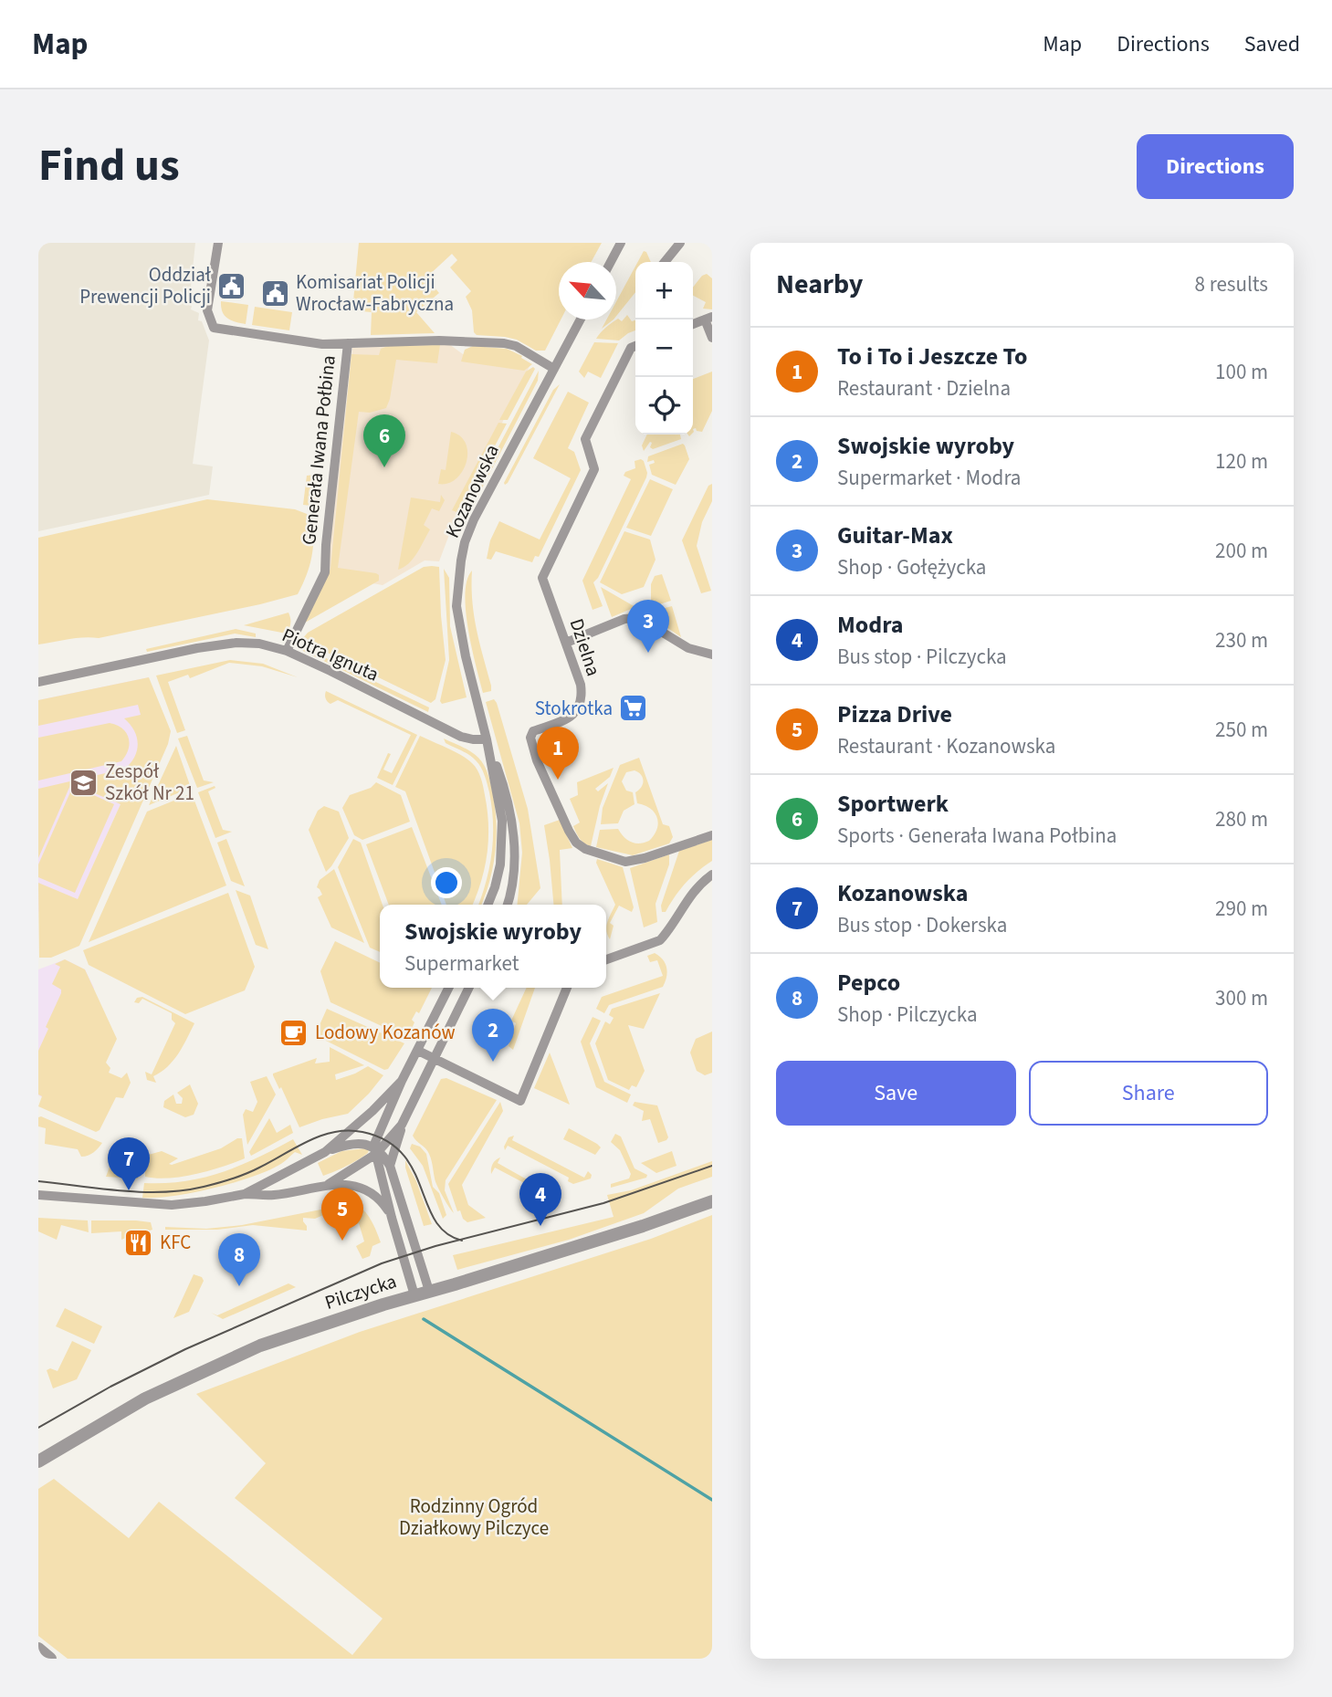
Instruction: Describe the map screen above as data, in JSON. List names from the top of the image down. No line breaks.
{"streets":{"street":["Generała Iwana Połbina","Kozanowska","Dzielna","Piotra Ignuta","Pilczycka"]},"crossings":[["Generała Iwana Połbina","Kozanowska"],["Generała Iwana Połbina","Piotra Ignuta"],["Kozanowska","Piotra Ignuta"]],"parks":["Rodzinny Ogród Działkowy Pilczyce"],"places":{"public building":["Oddział Prewencji Policji","Komisariat Policji Wrocław-Fabryczna"],"supermarket":["Stokrotka"],"school or university":["Zespół Szkół Nr 21"],"cafe":["Lodowy Kozanów"],"restaurant":["KFC"]},"north":"top left","page":{"header":"Map","nav":["Map","Directions","Saved"],"title":"Find us","buttons":["Directions",["Save","Share"]],"heading":["Nearby","8 results"],"map_buttons":["+","−"],"list":[{"mark":"1","name":"To i To i Jeszcze To","note":"Restaurant · Dzielna","value":"100 m"},{"mark":"2","name":"Swojskie wyroby","note":"Supermarket · Modra","value":"120 m"},{"mark":"3","name":"Guitar-Max","note":"Shop · Gołężycka","value":"200 m"},{"mark":"4","name":"Modra","note":"Bus stop · Pilczycka","value":"230 m"},{"mark":"5","name":"Pizza Drive","note":"Restaurant · Kozanowska","value":"250 m"},{"mark":"6","name":"Sportwerk","note":"Sports · Generała Iwana Połbina","value":"280 m"},{"mark":"7","name":"Kozanowska","note":"Bus stop · Dokerska","value":"290 m"},{"mark":"8","name":"Pepco","note":"Shop · Pilczycka","value":"300 m"}],"pins":["6","3","1","2","7","4","5","8"],"popup":["Swojskie wyroby","Supermarket"]}}
